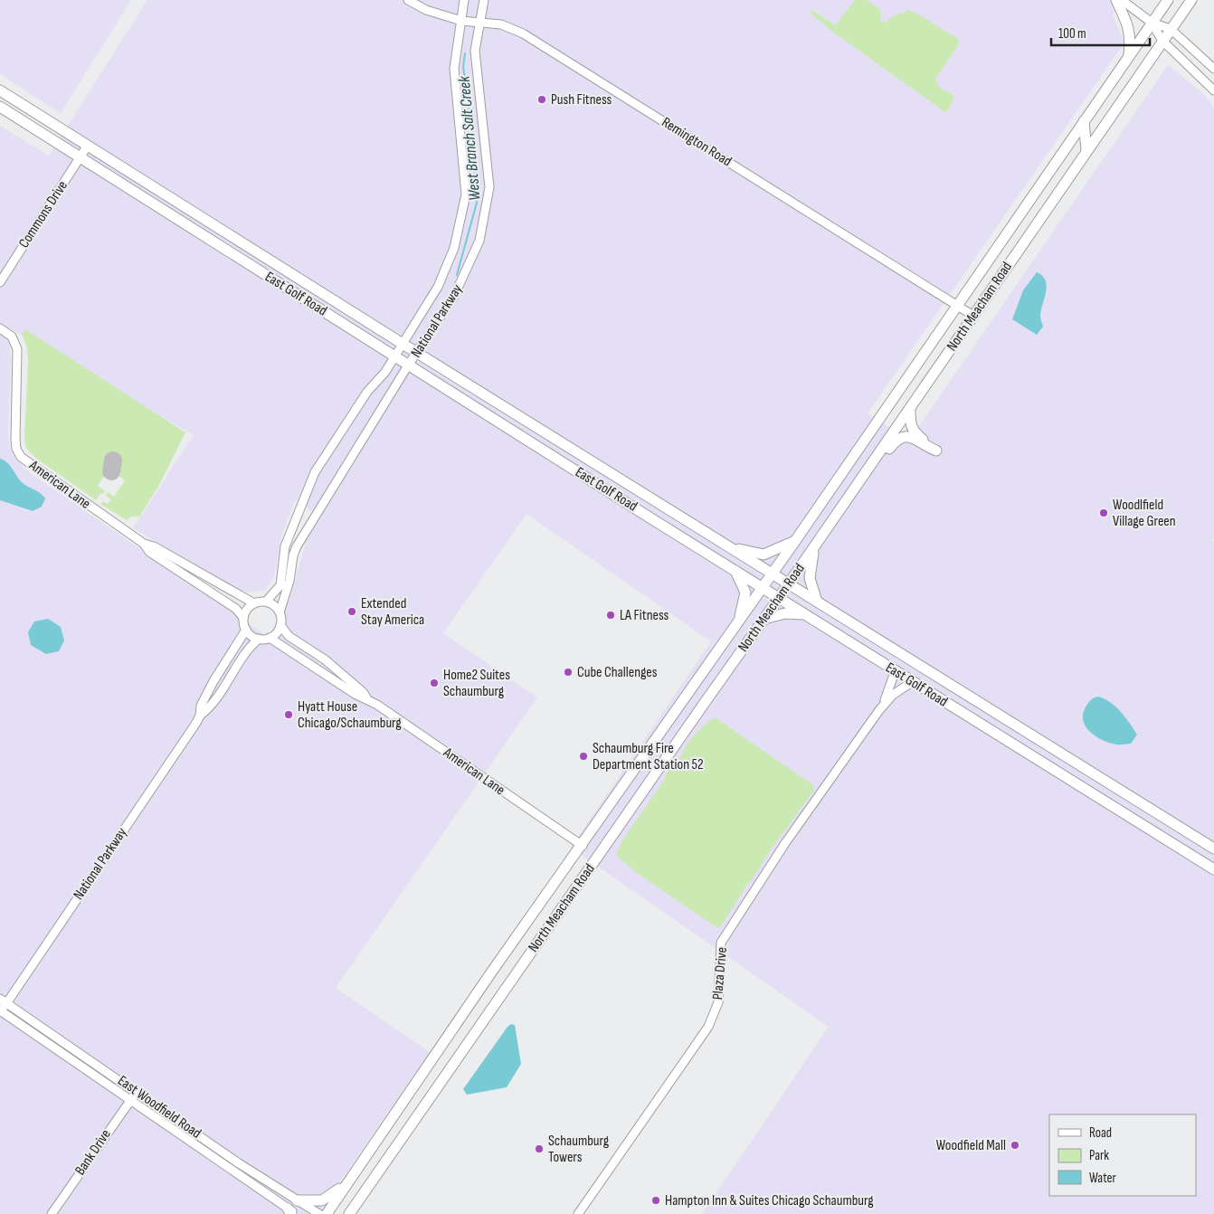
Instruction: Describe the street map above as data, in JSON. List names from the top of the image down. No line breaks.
{"streets":{"main road":["East Golf Road","North Meacham Road"],"street":["Remington Road","Commons Drive","National Parkway","American Lane","Plaza Drive","East Woodfield Road","Bank Drive"]},"crossings":[["Remington Road","North Meacham Road"],["Remington Road","National Parkway"],["Commons Drive","East Golf Road"],["East Golf Road","North Meacham Road"],["East Golf Road","National Parkway"],["East Golf Road","Plaza Drive"],["North Meacham Road","American Lane"],["National Parkway","American Lane"],["National Parkway","East Woodfield Road"],["East Woodfield Road","Bank Drive"]],"water":["West Branch Salt Creek"],"places":["Push Fitness","Woodlfield Village Green","Extended Stay America","LA Fitness","Cube Challenges","Home2 Suites Schaumburg","Hyatt House Chicago/Schaumburg","Schaumburg Fire Department Station 52","Woodfield Mall","Schaumburg Towers","Hampton Inn & Suites Chicago Schaumburg"],"legend":["Road","Park","Water"],"scale_bar":"100 m"}
